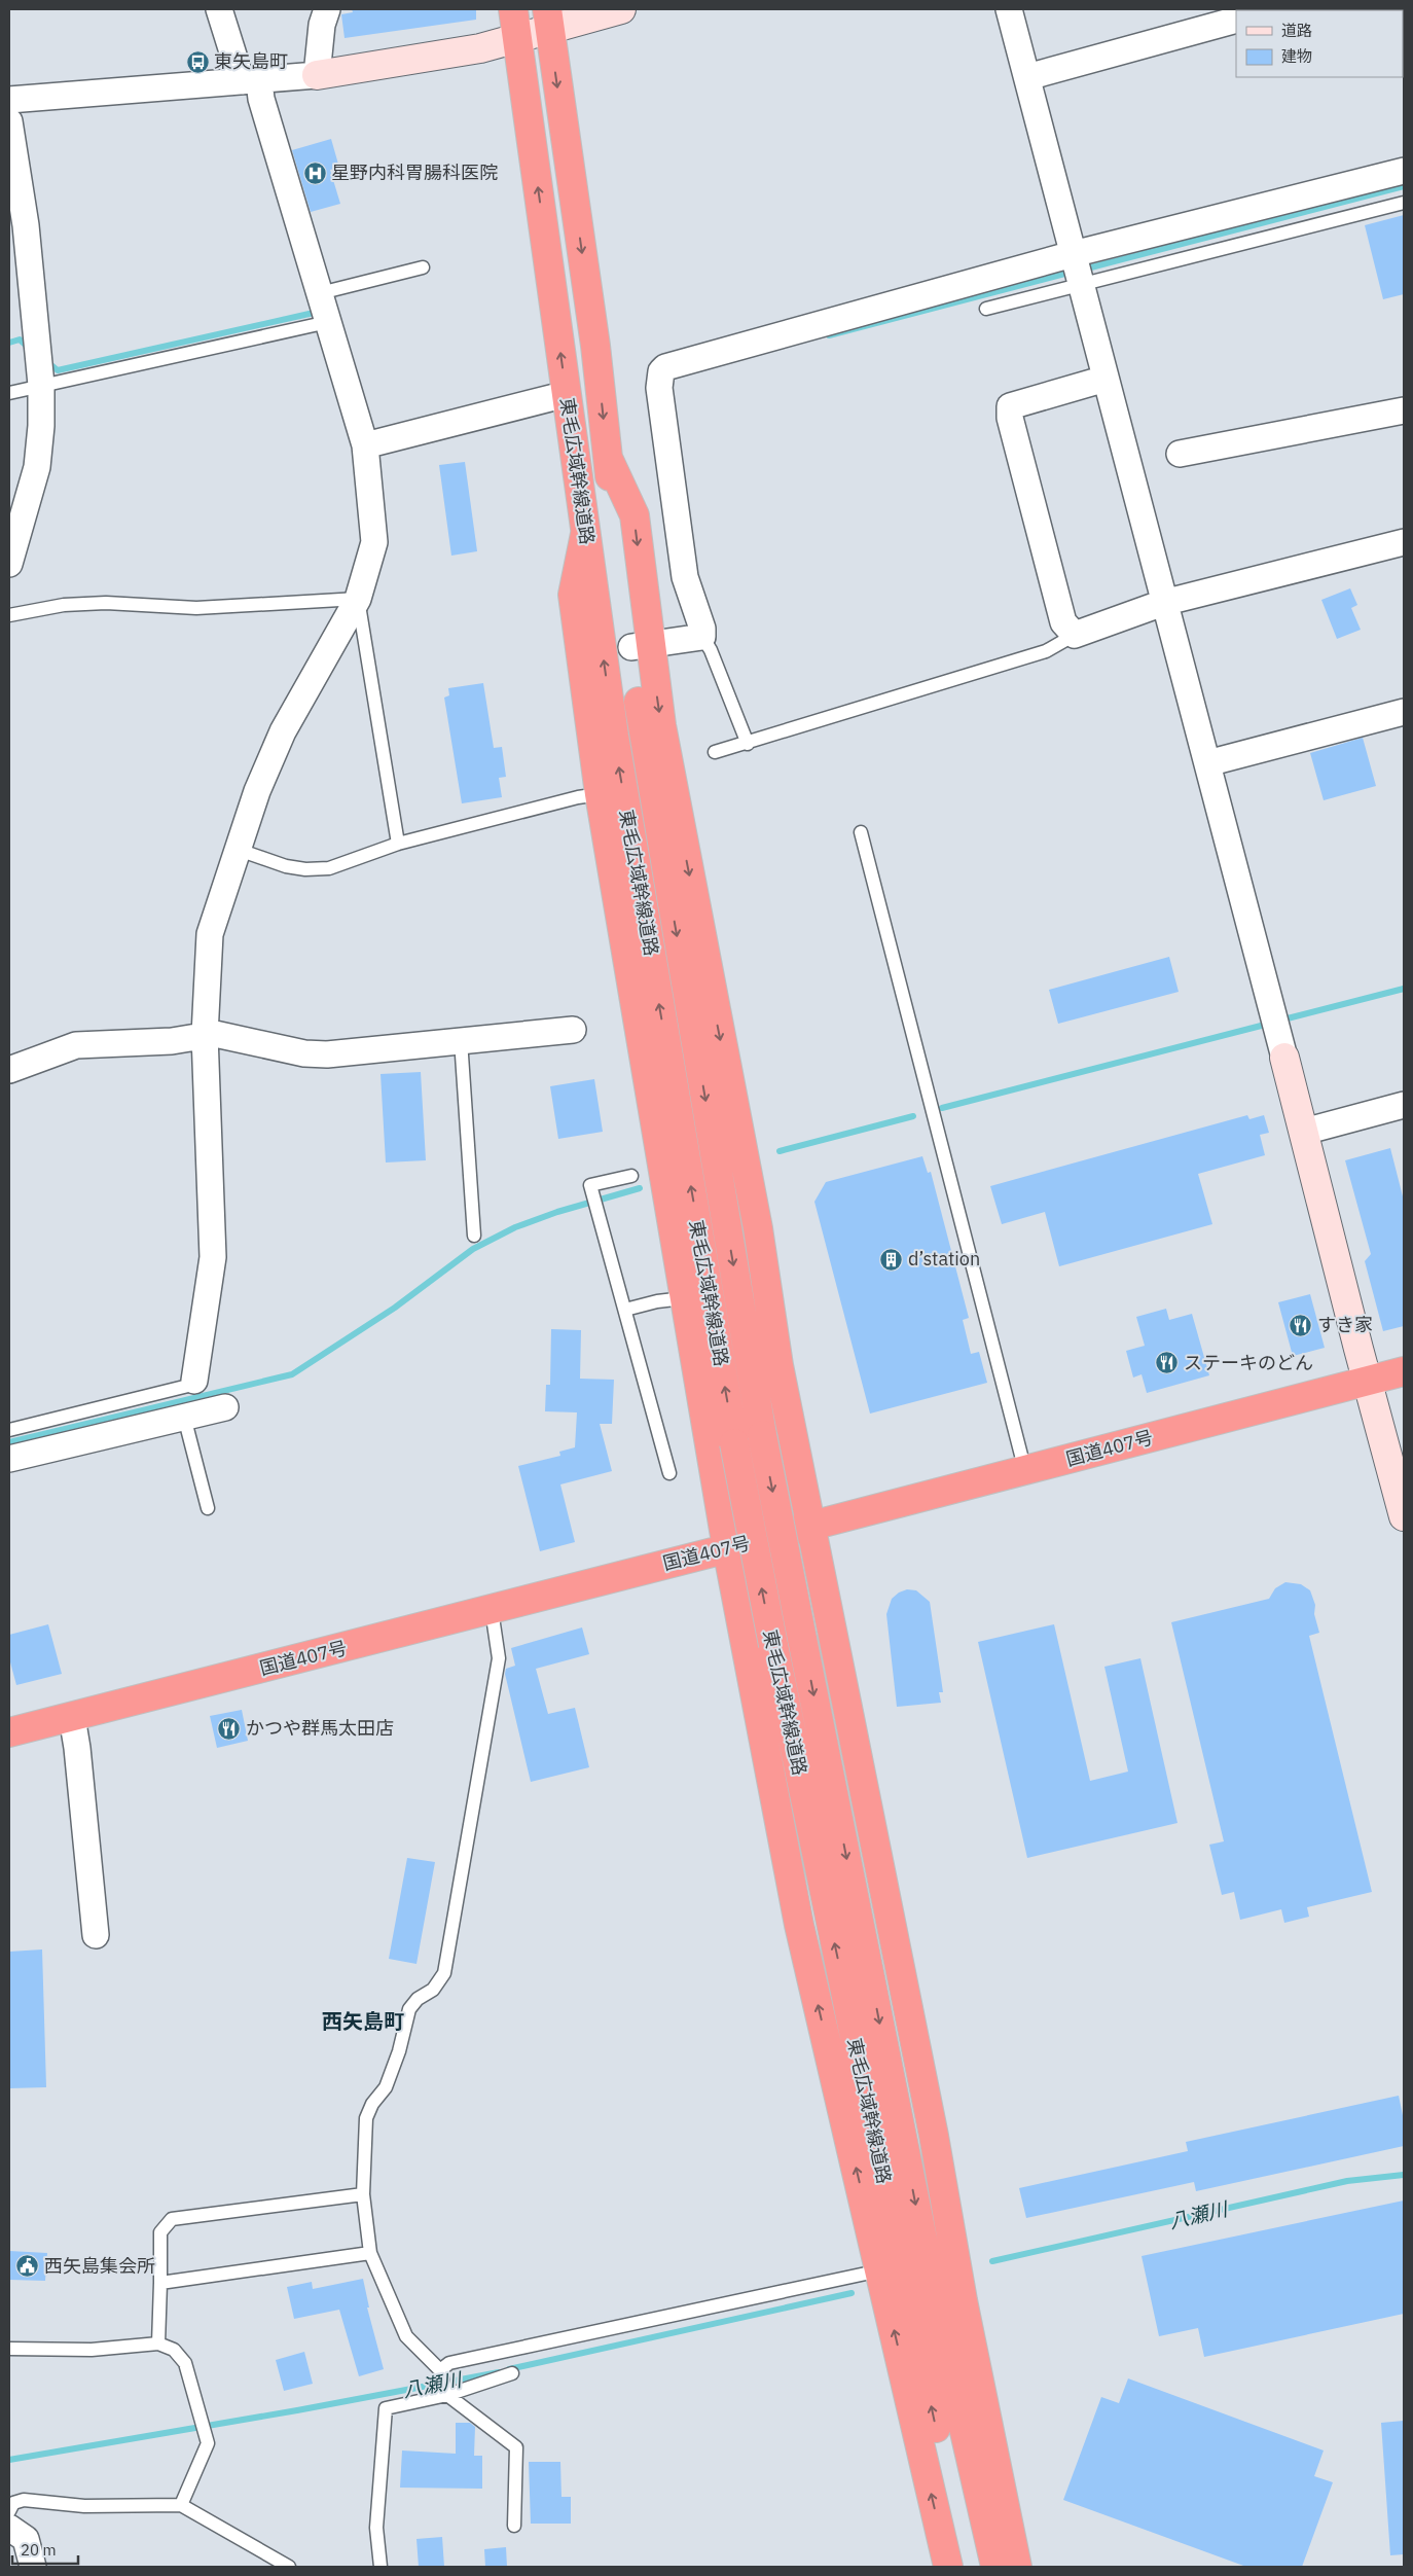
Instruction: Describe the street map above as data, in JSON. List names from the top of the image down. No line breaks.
{"streets":{"highway":["東毛広域幹線道路","国道407号"]},"districts":["西矢島町"],"water":["八瀬川"],"places":{"bus stop":["東矢島町"],"hospital":["星野内科胃腸科医院"],"building":["d’station"],"restaurant":["すき家","ステーキのどん","かつや群馬太田店"],"public building":["西矢島集会所"]},"legend":["道路","建物"],"scale_bar":"20 m"}
